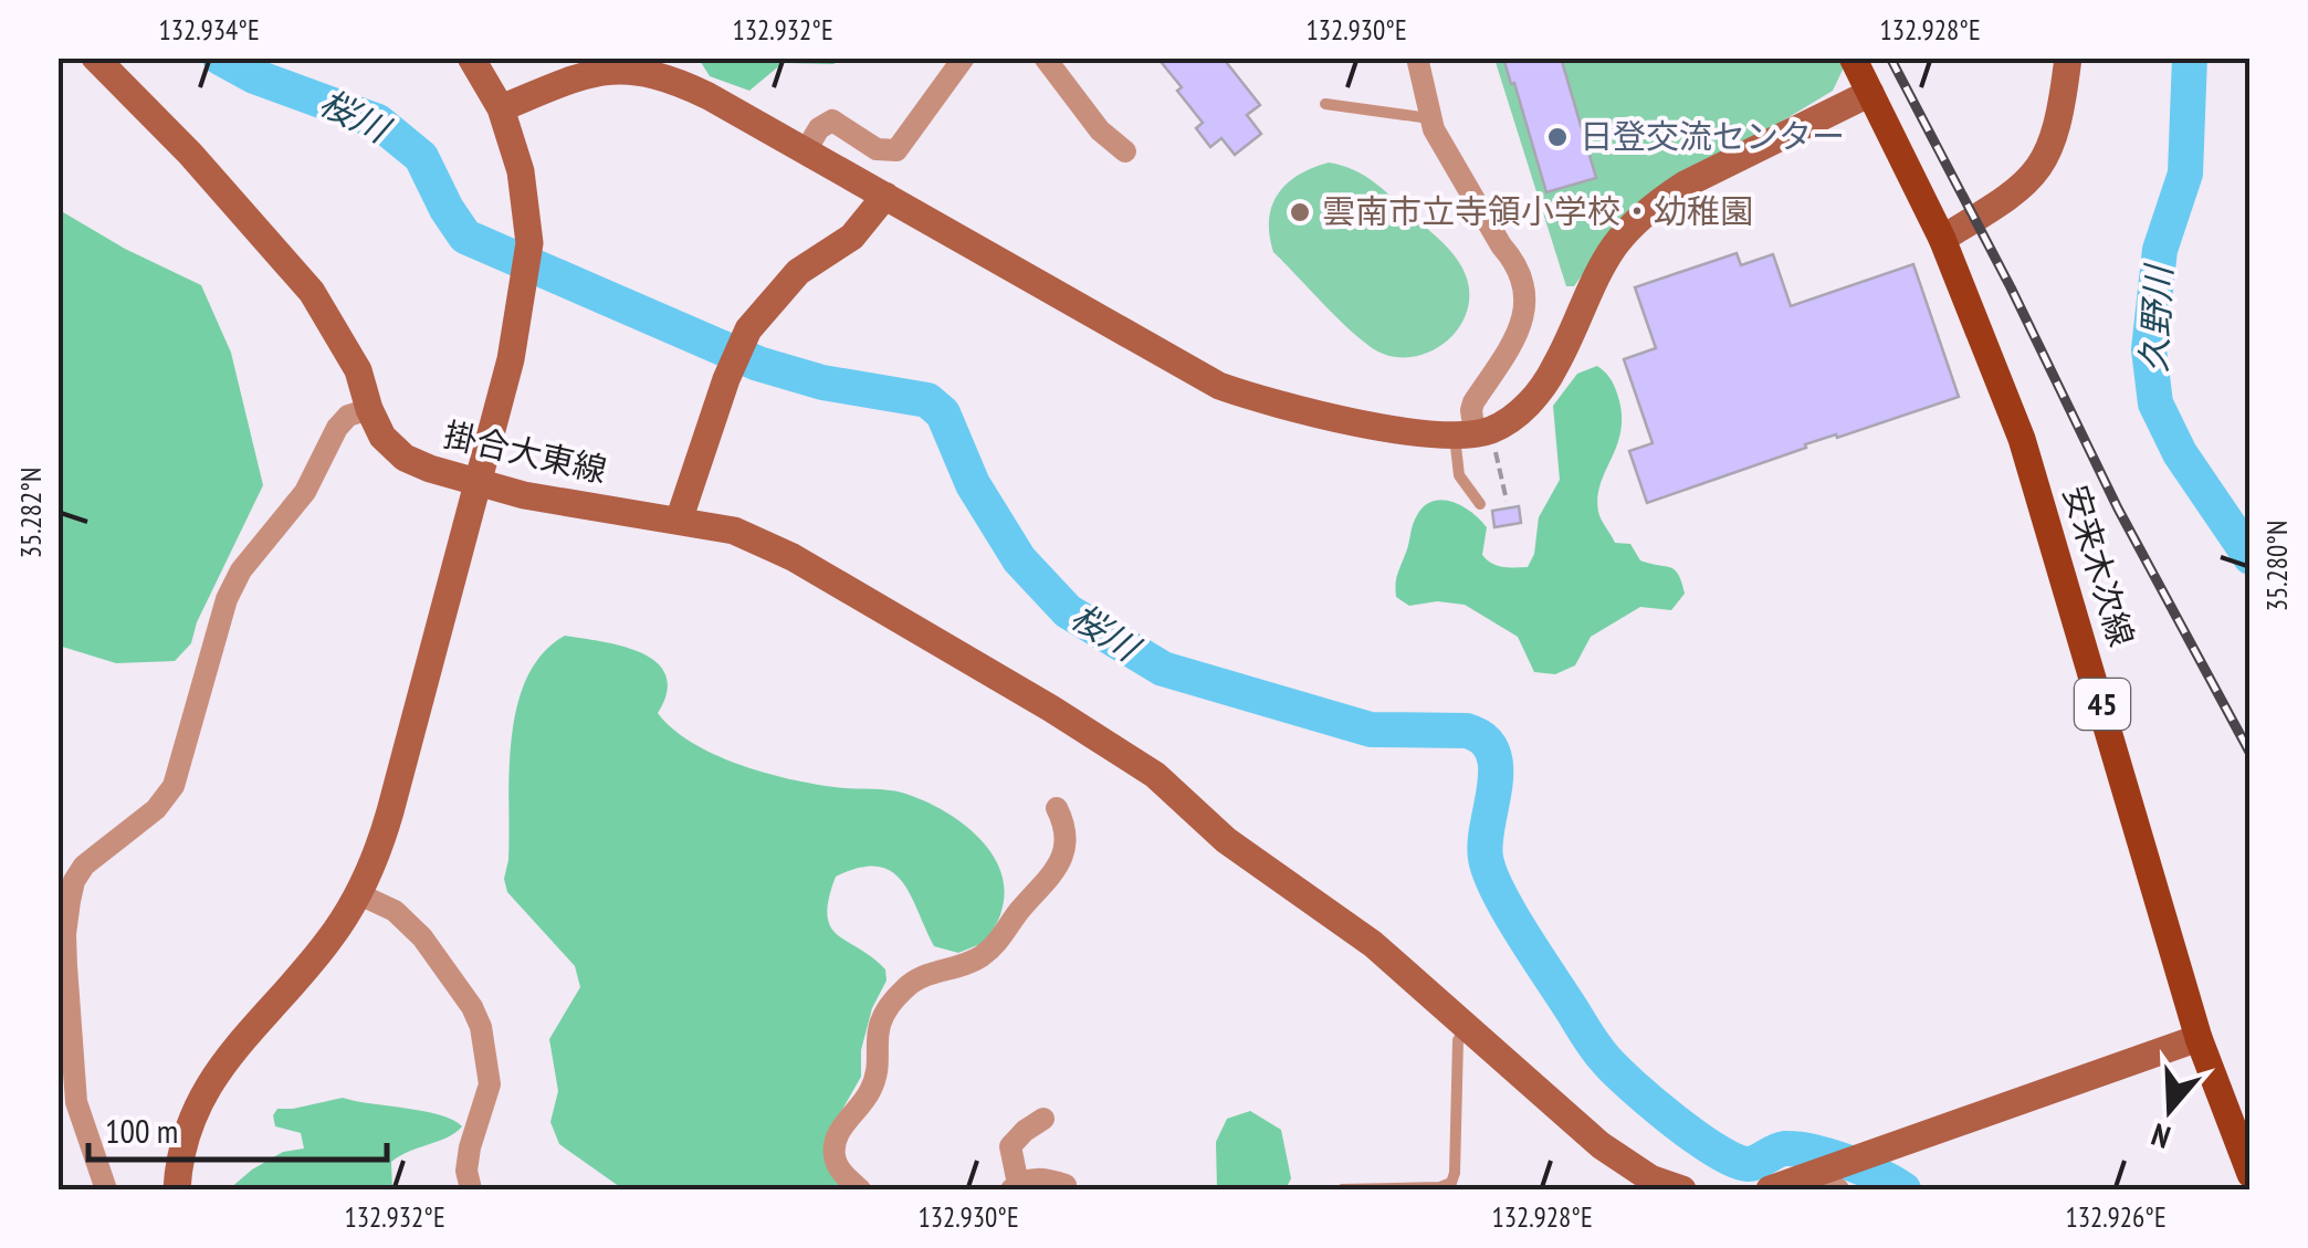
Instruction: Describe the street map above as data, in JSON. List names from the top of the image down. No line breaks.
{"streets":{"main road":["掛合大東線","安来木次線","45"]},"water":["桜川","久野川"],"places":["日登交流センター","雲南市立寺領小学校・幼稚園"],"scale_bar":"100 m","north":"bottom","coordinates":["132.934°E","132.932°E","132.930°E","132.928°E","35.282°N","35.280°N","132.926°E"]}
